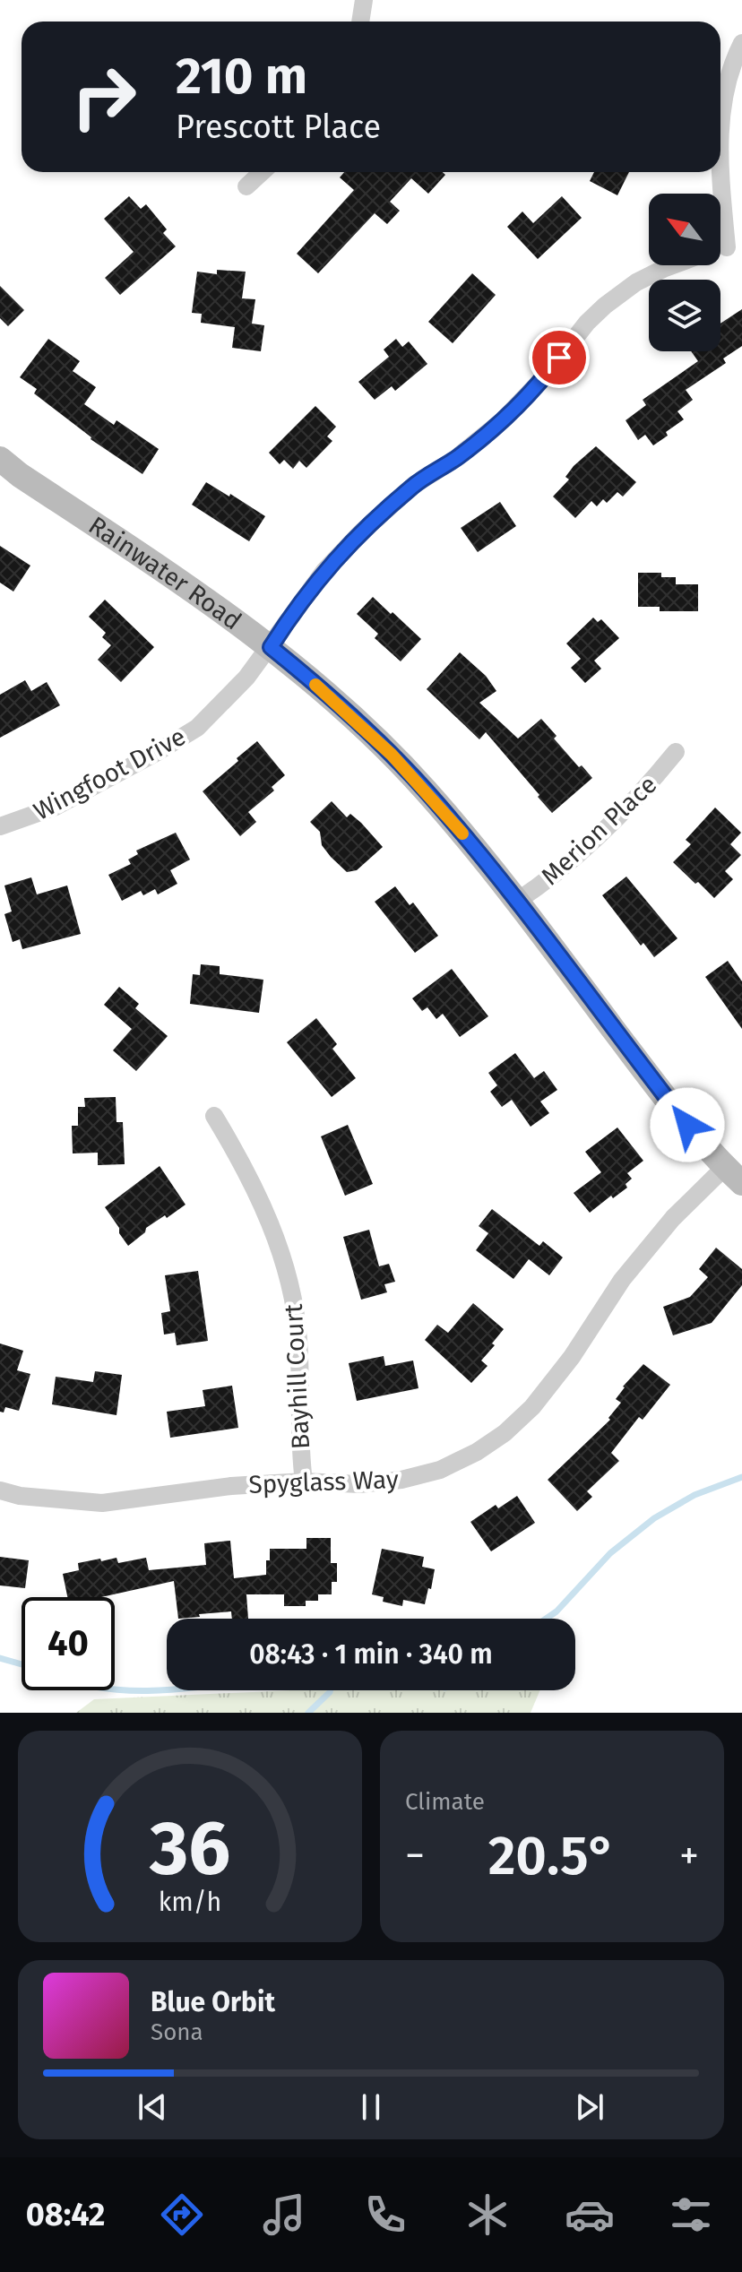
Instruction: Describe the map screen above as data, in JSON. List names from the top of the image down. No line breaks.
{"streets":{"street":["Rainwater Road","Wingfoot Drive","Merion Place","Bayhill Court","Spyglass Way"]},"crossings":[["Rainwater Road","Wingfoot Drive"],["Rainwater Road","Merion Place"],["Rainwater Road","Spyglass Way"],["Bayhill Court","Spyglass Way"]],"north":"top left","page":{"turn":["210 m","Prescott Place"],"limit":"40","trip":"08:43 · 1 min · 340 m","tile":"Climate","heat":["−","20.5°","+"],"song":["Blue Orbit","Sona"],"tabs":"08:42","gauge":["36","km/h"]}}
